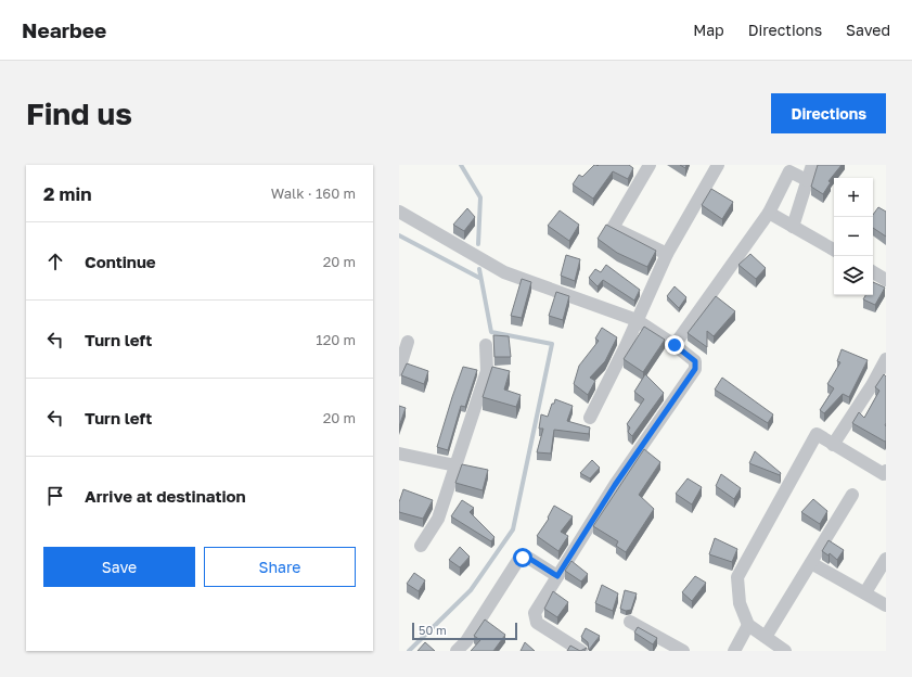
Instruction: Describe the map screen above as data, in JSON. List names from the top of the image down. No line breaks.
{"scale_bar":"50 m","page":{"header":"Nearbee","nav":["Map","Directions","Saved"],"buttons":["Directions",["Save","Share"]],"title":"Find us","heading":["2 min","Walk · 160 m"],"map_buttons":["+","−"],"list":[["Continue","20 m"],["Turn left","120 m"],["Turn left","20 m"],"Arrive at destination"],"scale":"50 m"}}
